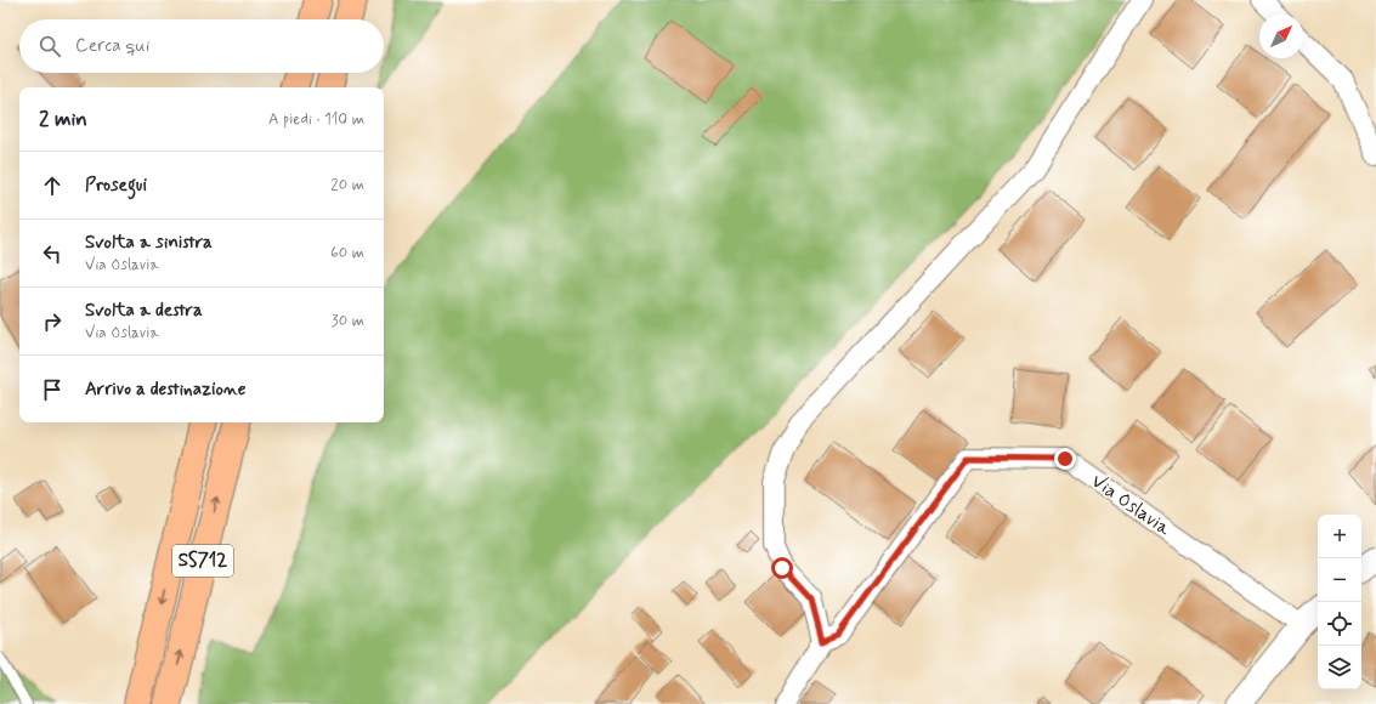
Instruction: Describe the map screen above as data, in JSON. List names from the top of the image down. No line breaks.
{"streets":{"highway":["SS712"],"street":["Via Oslavia"]},"north":"top right","page":{"search":"Cerca qui","heading":["2 min","A piedi · 110 m"],"list":[["Prosegui","20 m"],["Svolta a sinistra","Via Oslavia","60 m"],["Svolta a destra","Via Oslavia","30 m"],"Arrivo a destinazione"],"map_buttons":["+","−"]}}
